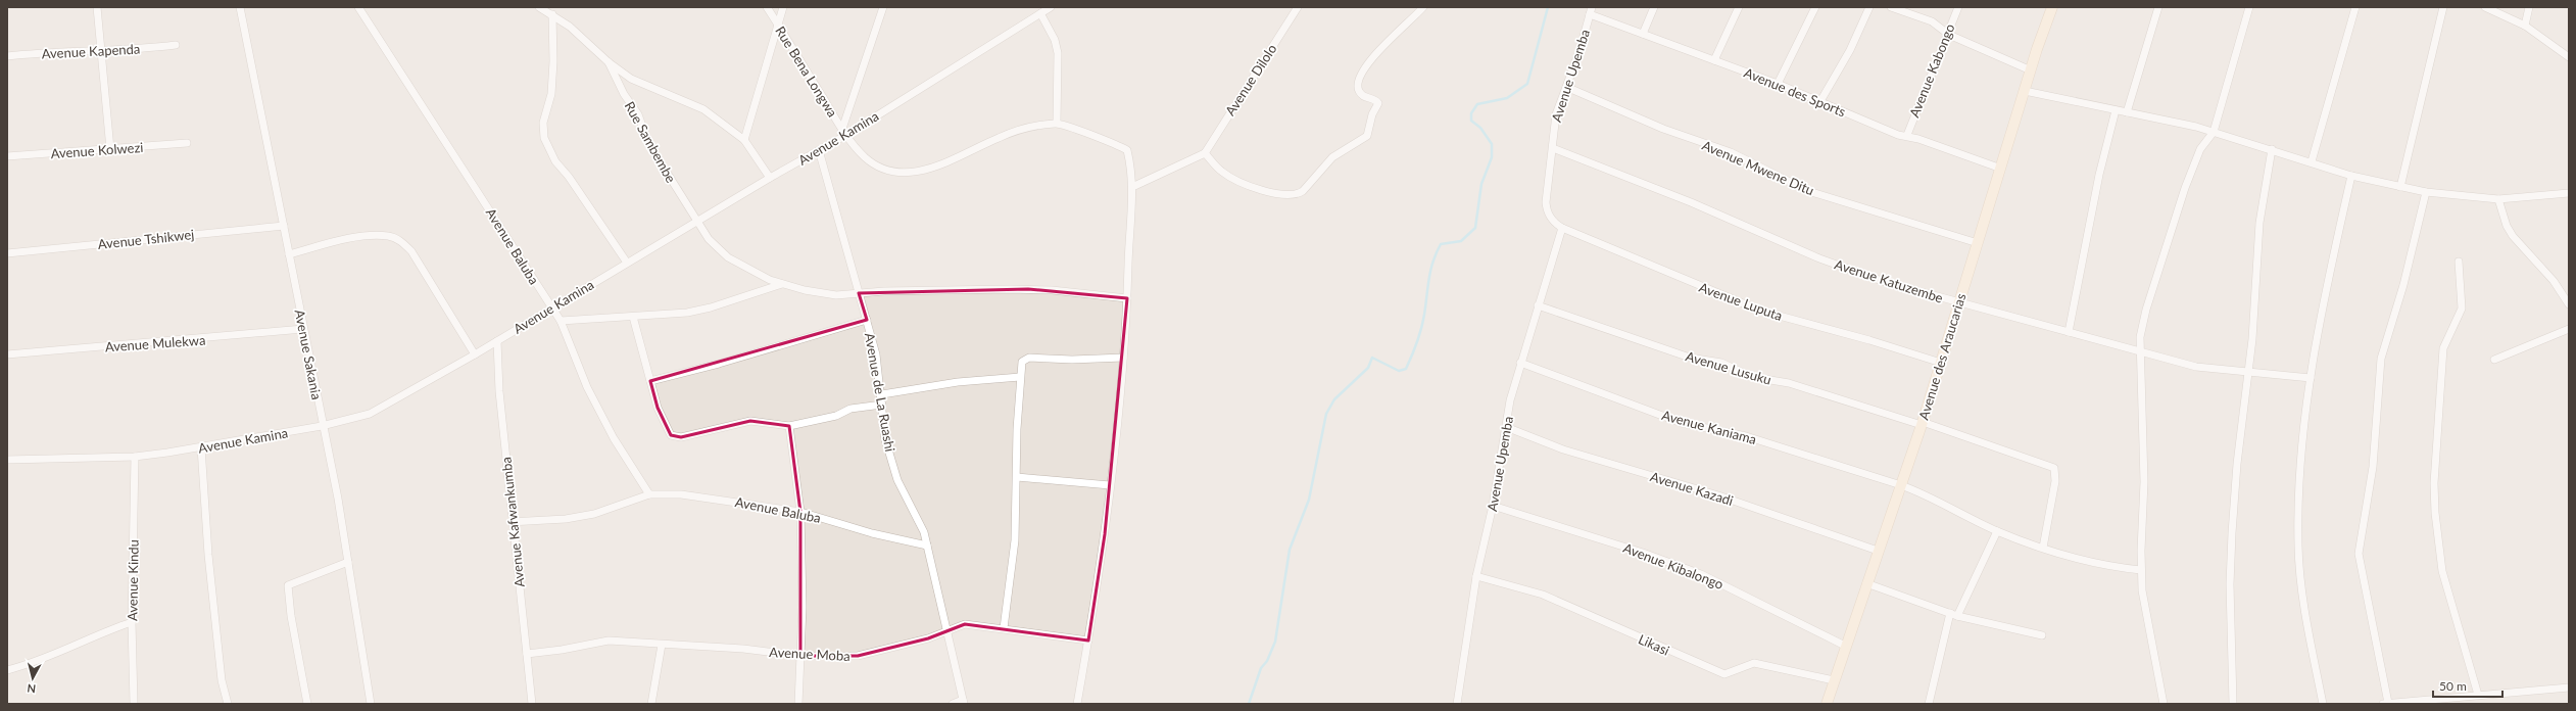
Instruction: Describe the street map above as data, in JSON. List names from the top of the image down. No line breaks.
{"streets":{"street":["Avenue Kapenda","Avenue Kabongo","Rue Bena Longwa","Avenue Upemba","Avenue Dilolo","Avenue des Sports","Avenue Kamina","Rue Sambembe","Avenue Kolwezi","Avenue Mwene Ditu","Avenue Tshikwej","Avenue Baluba","Avenue Katuzembe","Avenue Luputa","Avenue Mulekwa","Avenue Sakania","Avenue des Araucarias","Avenue Lusuku","Avenue de La Ruashi","Avenue Kaniama","Avenue Kazadi","Avenue Kafwankumba","Avenue Kibalongo","Avenue Kindu","Likasi","Avenue Moba"]},"crossings":[["Avenue Kabongo","Avenue des Sports"],["Rue Bena Longwa","Avenue Kamina"],["Avenue Upemba","Avenue des Sports"],["Avenue Upemba","Avenue Mwene Ditu"],["Avenue Upemba","Avenue Katuzembe"],["Avenue Upemba","Avenue Luputa"],["Avenue Upemba","Avenue Lusuku"],["Avenue Upemba","Avenue Kaniama"],["Avenue Upemba","Avenue Kazadi"],["Avenue Upemba","Avenue Kibalongo"],["Avenue Upemba","Likasi"],["Avenue des Sports","Avenue des Araucarias"],["Avenue Kamina","Rue Sambembe"],["Avenue Kamina","Avenue Baluba"],["Avenue Kamina","Avenue Sakania"],["Avenue Kamina","Avenue de La Ruashi"],["Avenue Kamina","Avenue Kafwankumba"],["Avenue Kamina","Avenue Kindu"],["Rue Sambembe","Avenue de La Ruashi"],["Avenue Mwene Ditu","Avenue des Araucarias"],["Avenue Tshikwej","Avenue Sakania"],["Avenue Baluba","Avenue de La Ruashi"],["Avenue Baluba","Avenue Kafwankumba"],["Avenue Katuzembe","Avenue des Araucarias"],["Avenue Luputa","Avenue des Araucarias"],["Avenue Mulekwa","Avenue Sakania"],["Avenue des Araucarias","Avenue Lusuku"],["Avenue des Araucarias","Avenue Kaniama"],["Avenue des Araucarias","Avenue Kazadi"],["Avenue des Araucarias","Avenue Kibalongo"],["Avenue des Araucarias","Likasi"],["Avenue Lusuku","Avenue Kaniama"],["Avenue de La Ruashi","Avenue Moba"],["Avenue Kafwankumba","Avenue Moba"]],"scale_bar":"50 m","north":"bottom"}
